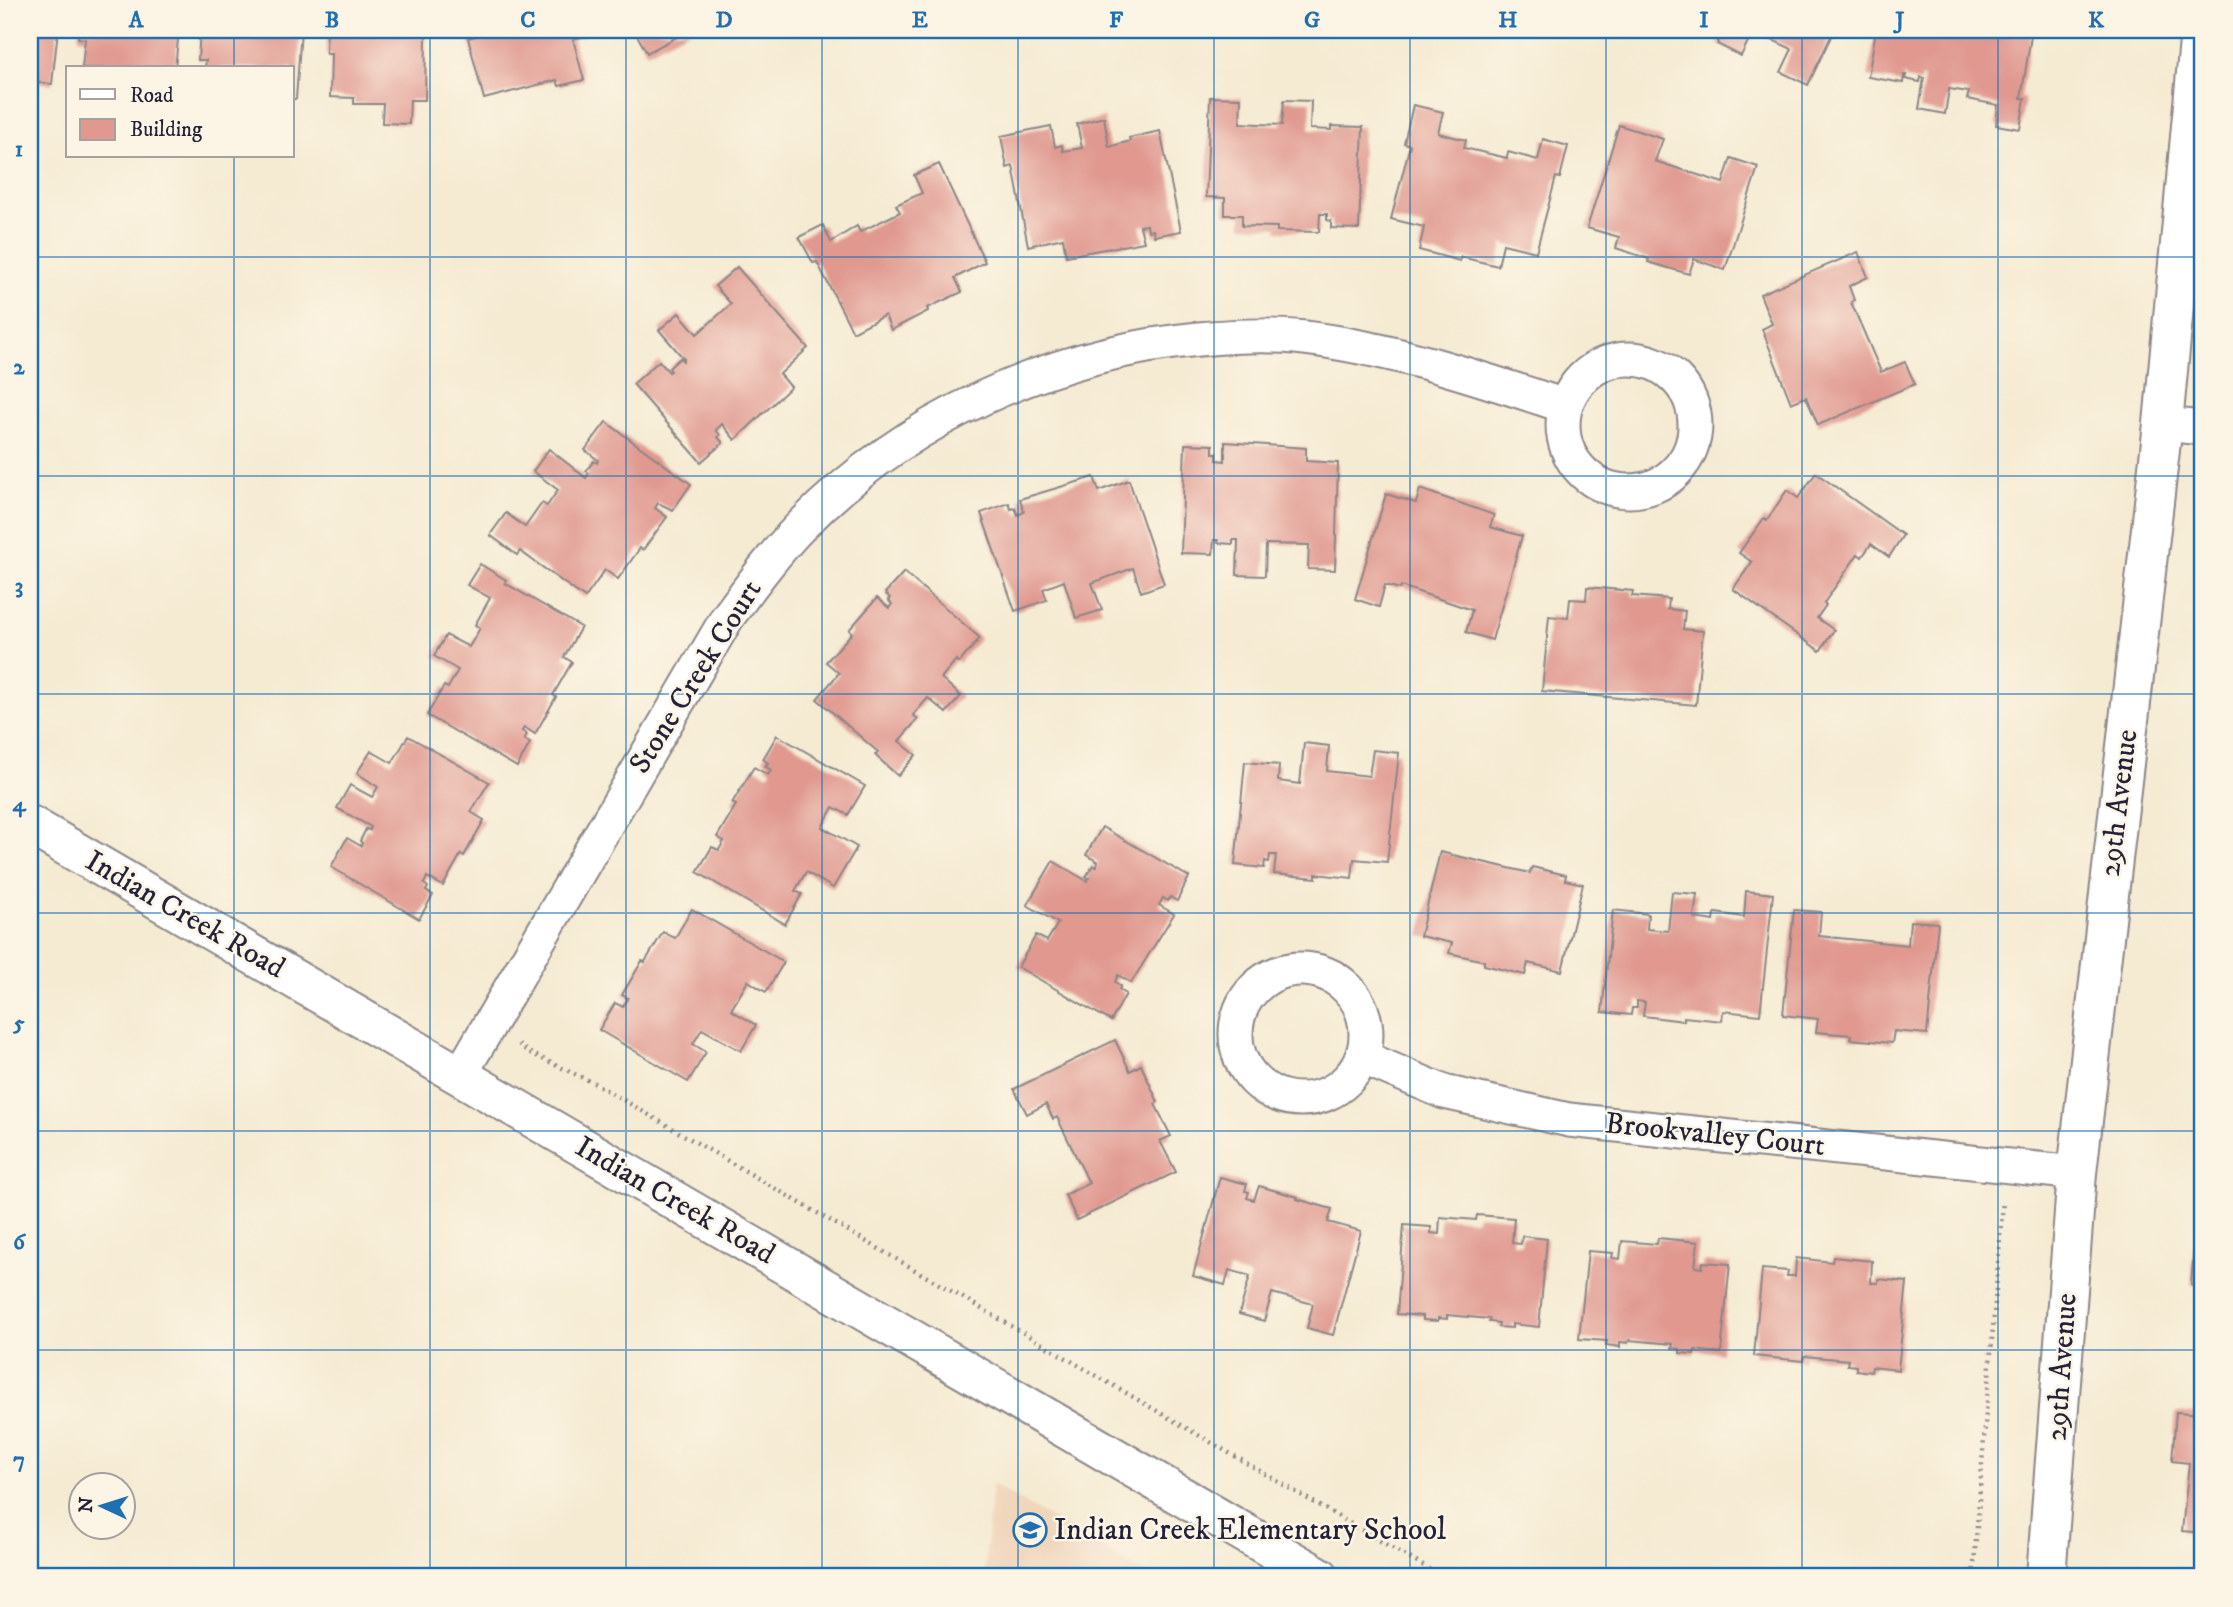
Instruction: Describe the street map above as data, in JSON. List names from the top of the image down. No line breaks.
{"streets":{"street":["Stone Creek Court","29th Avenue","Indian Creek Road","Brookvalley Court"]},"crossings":[["Stone Creek Court","Indian Creek Road"],["29th Avenue","Brookvalley Court"]],"places":{"school or university":["Indian Creek Elementary School"]},"legend":["Road","Building"],"north":"left","grid":{"columns":["A","B","C","D","E","F","G","H","I","J","K"],"rows":["1","2","3","4","5","6","7"]}}
